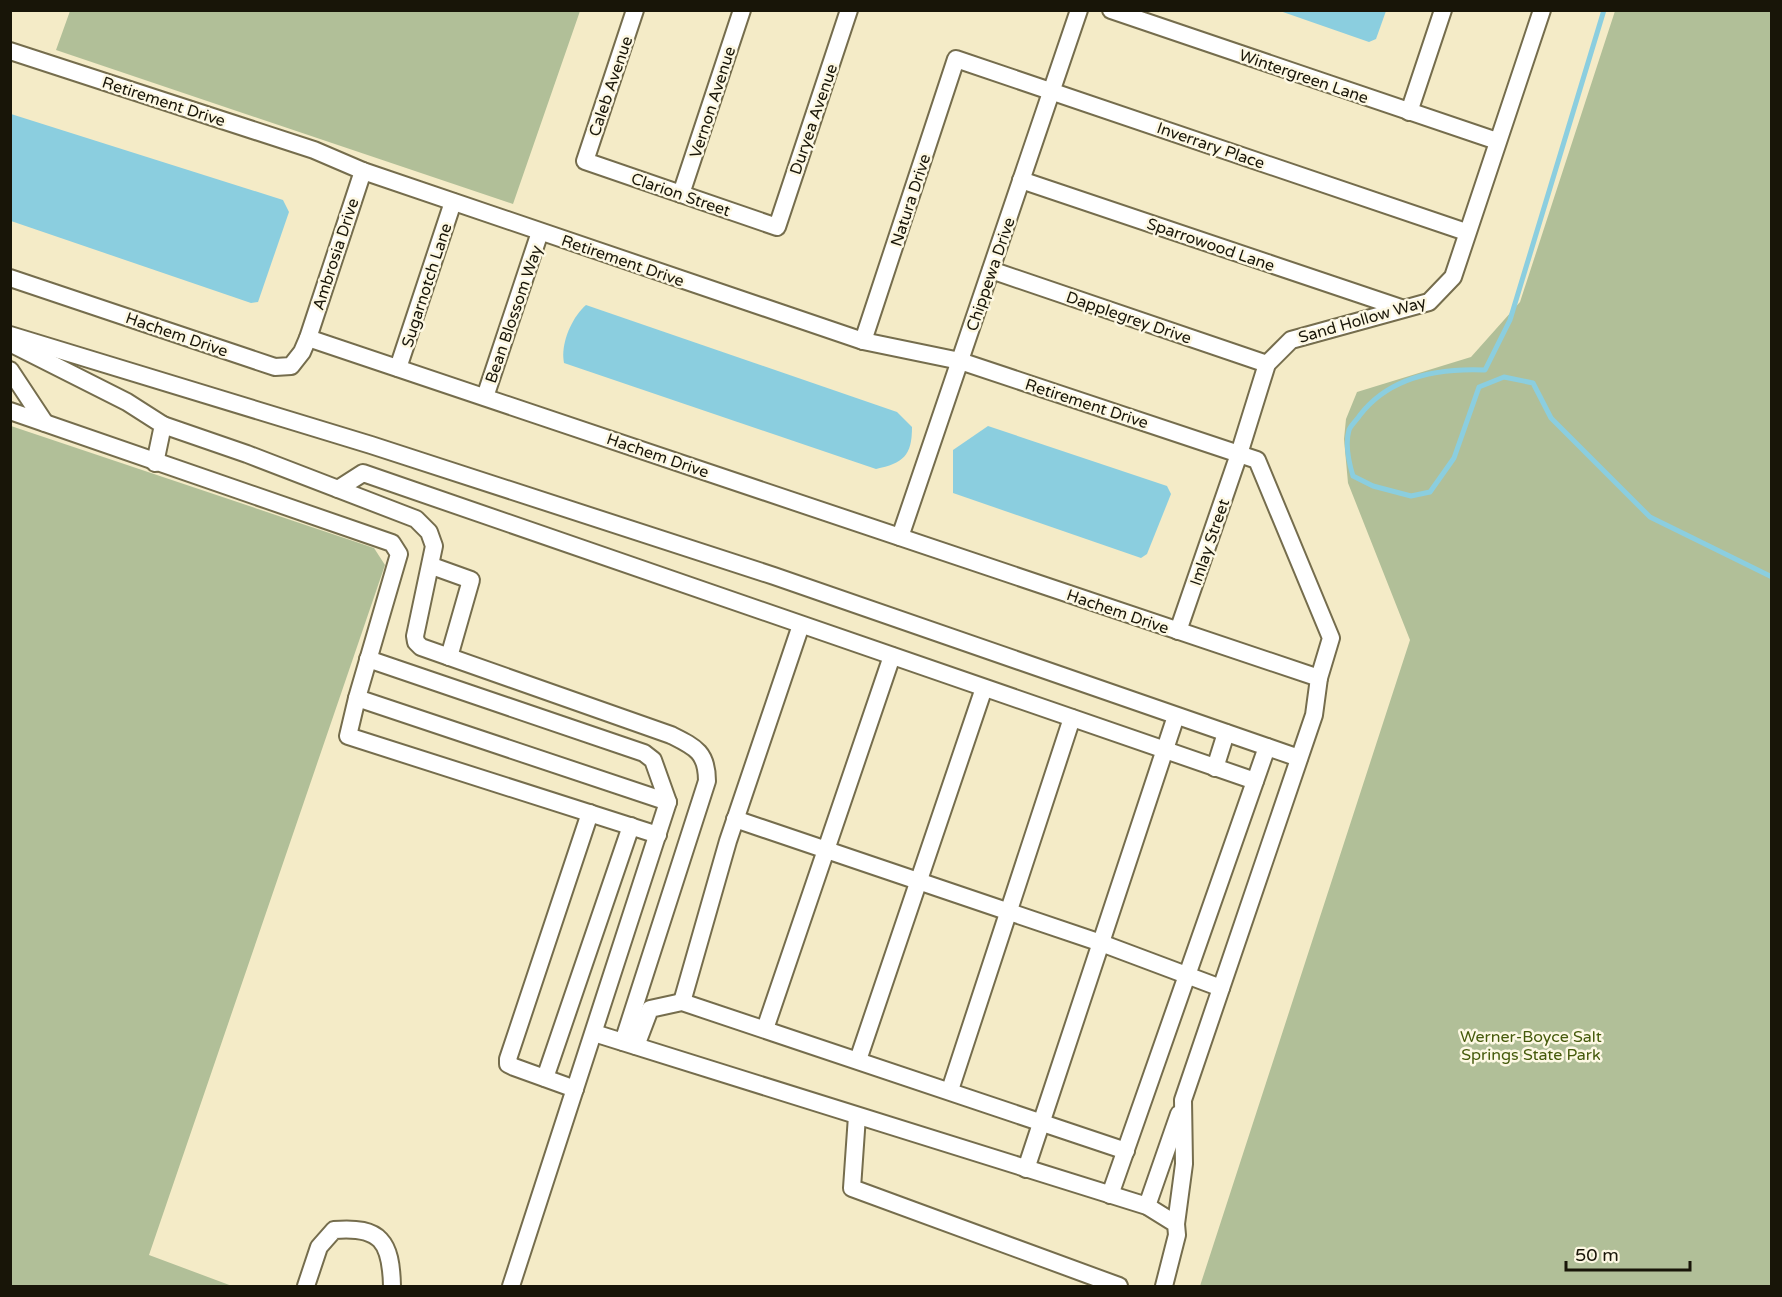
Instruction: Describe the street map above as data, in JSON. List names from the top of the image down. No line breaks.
{"streets":{"street":["Wintergreen Lane","Caleb Avenue","Retirement Drive","Vernon Avenue","Duryea Avenue","Inverrary Place","Clarion Street","Natura Drive","Sparrowood Lane","Ambrosia Drive","Chippewa Drive","Sugarnotch Lane","Bean Blossom Way","Dapplegrey Drive","Sand Hollow Way","Hachem Drive","Imlay Street"]},"crossings":[["Wintergreen Lane","Sand Hollow Way"],["Caleb Avenue","Clarion Street"],["Retirement Drive","Natura Drive"],["Retirement Drive","Ambrosia Drive"],["Retirement Drive","Chippewa Drive"],["Retirement Drive","Sugarnotch Lane"],["Retirement Drive","Bean Blossom Way"],["Retirement Drive","Sand Hollow Way"],["Retirement Drive","Imlay Street"],["Vernon Avenue","Clarion Street"],["Duryea Avenue","Clarion Street"],["Inverrary Place","Natura Drive"],["Inverrary Place","Chippewa Drive"],["Inverrary Place","Sand Hollow Way"],["Sparrowood Lane","Chippewa Drive"],["Sparrowood Lane","Sand Hollow Way"],["Ambrosia Drive","Hachem Drive"],["Chippewa Drive","Dapplegrey Drive"],["Chippewa Drive","Hachem Drive"],["Sugarnotch Lane","Hachem Drive"],["Bean Blossom Way","Hachem Drive"],["Dapplegrey Drive","Sand Hollow Way"],["Sand Hollow Way","Imlay Street"],["Hachem Drive","Imlay Street"]],"parks":["Werner-Boyce Salt Springs State Park"],"scale_bar":"50 m"}
